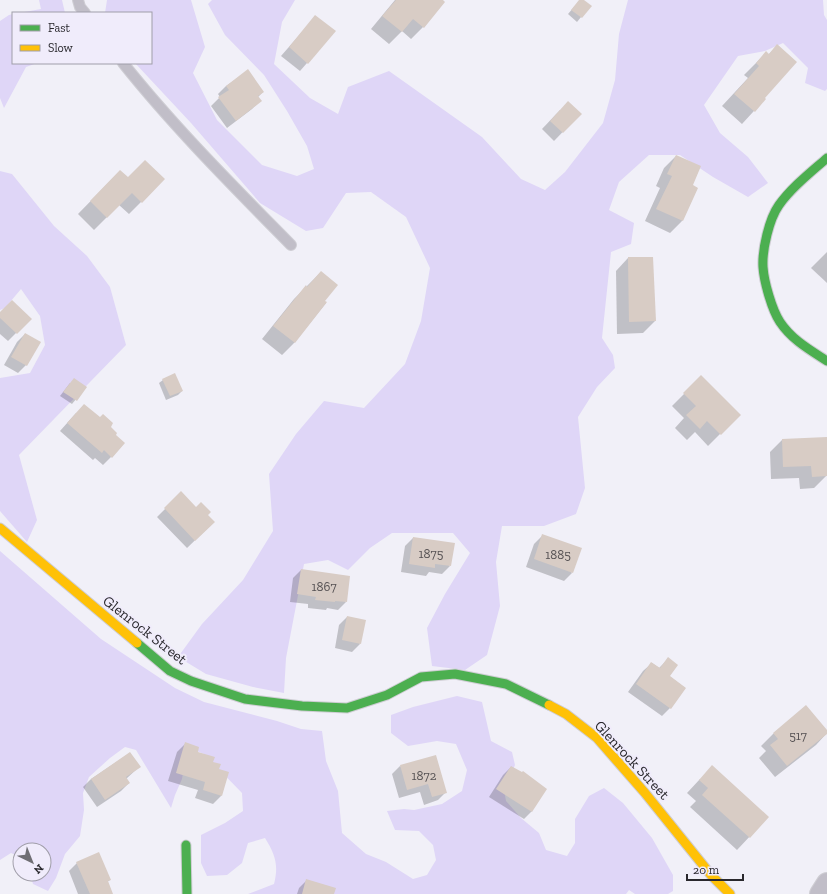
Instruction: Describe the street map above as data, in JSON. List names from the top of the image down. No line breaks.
{"streets":{"street":["Glenrock Street"]},"house_numbers":["1875","1885","1867","517","1872"],"legend":["Fast","Slow"],"scale_bar":"20 m","north":"bottom right"}
